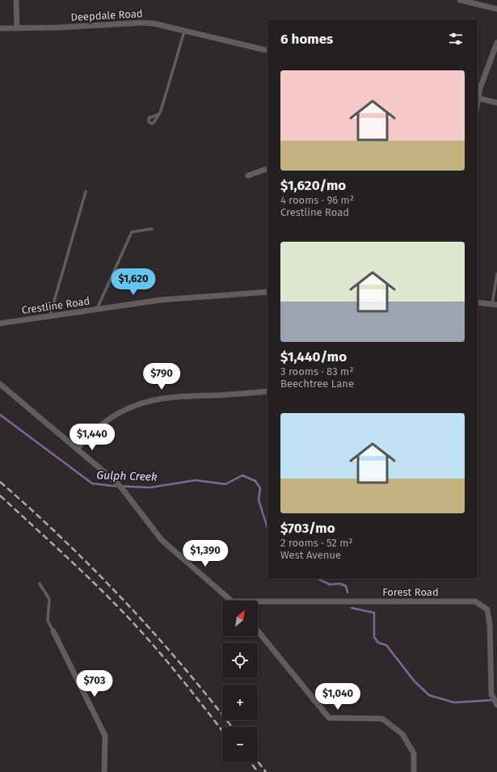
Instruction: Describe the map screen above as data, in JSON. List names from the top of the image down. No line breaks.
{"streets":{"street":["Deepdale Road","Crestline Road","Forest Road"]},"water":["Gulph Creek"],"north":"top right","page":{"heading":"6 homes","list":[{"name":"$1,620/mo","note":"4 rooms · 96 m² · Crestline Road"},{"name":"$1,440/mo","note":"3 rooms · 83 m² · Beechtree Lane"},{"name":"$703/mo","note":"2 rooms · 52 m² · West Avenue"}],"price":["$1,620","$790","$1,440","$1,390","$703","$1,040"],"map_buttons":["+","−"]}}
